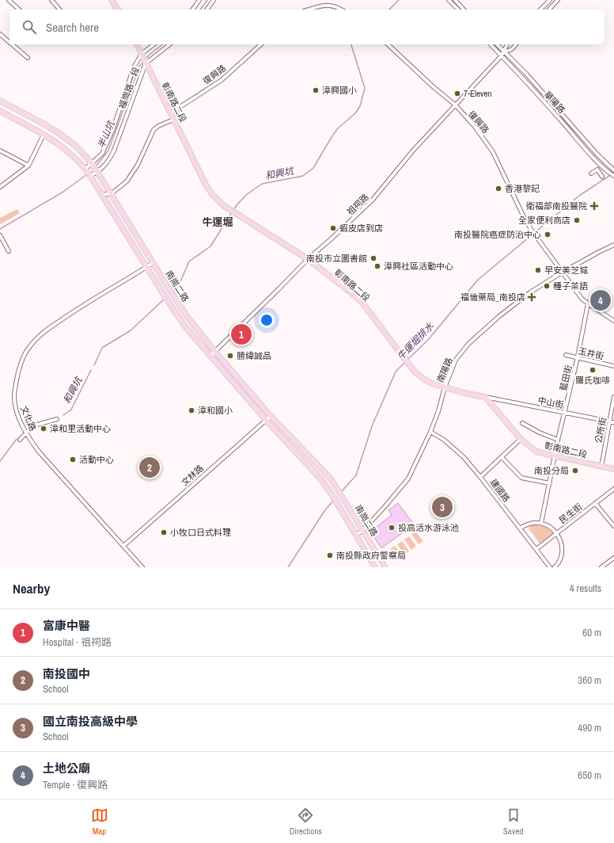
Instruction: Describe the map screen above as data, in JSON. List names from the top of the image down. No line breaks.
{"streets":{"main road":["彰南路二段","南崗二路"],"street":["復興路","福崗路一段","華陽路","祖祠路","玉井街","南陽路","藍田街","中山街","文化路","公所街","文林路","建國路","民生街"]},"crossings":[["復興路","彰南路二段"],["復興路","祖祠路"],["復興路","南陽路"],["福崗路一段","彰南路二段"],["福崗路一段","南崗二路"],["彰南路二段","祖祠路"],["彰南路二段","南陽路"],["彰南路二段","藍田街"],["彰南路二段","中山街"],["彰南路二段","公所街"],["華陽路","祖祠路"],["祖祠路","南崗二路"],["南崗二路","南陽路"],["南崗二路","文化路"],["南崗二路","文林路"],["玉井街","藍田街"],["南陽路","建國路"],["藍田街","中山街"],["中山街","公所街"],["文化路","文林路"],["建國路","民生街"]],"districts":["牛運堀"],"water":["半山坑","和興坑","牛運堀排水"],"places":{"other":["漳興國小","7-Eleven","香港黎記","全家便利商店","蝦皮店到店","南投醫院癌症防治中心","南投市立圖書館","漳興社區活動中心","早安美芝城","種子茶語","勝緯誠品","羅氏咖啡","漳和國小","漳和里活動中心","活動中心","南投分局","投高活水游泳池","小牧口日式料理","南投縣政府警察局"],"health":["衛福部南投醫院","福倫藥局_南投店"]},"page":{"search":"Search here","pins":["4","1","2","3"],"heading":["Nearby","4 results"],"list":[{"mark":"1","name":"富康中醫","note":"Hospital · 祖祠路","value":"60 m"},{"mark":"2","name":"南投國中","note":"School","value":"360 m"},{"mark":"3","name":"國立南投高級中學","note":"School","value":"490 m"},{"mark":"4","name":"土地公廟","note":"Temple · 復興路","value":"650 m"}],"nav":["Map","Directions","Saved"]}}
